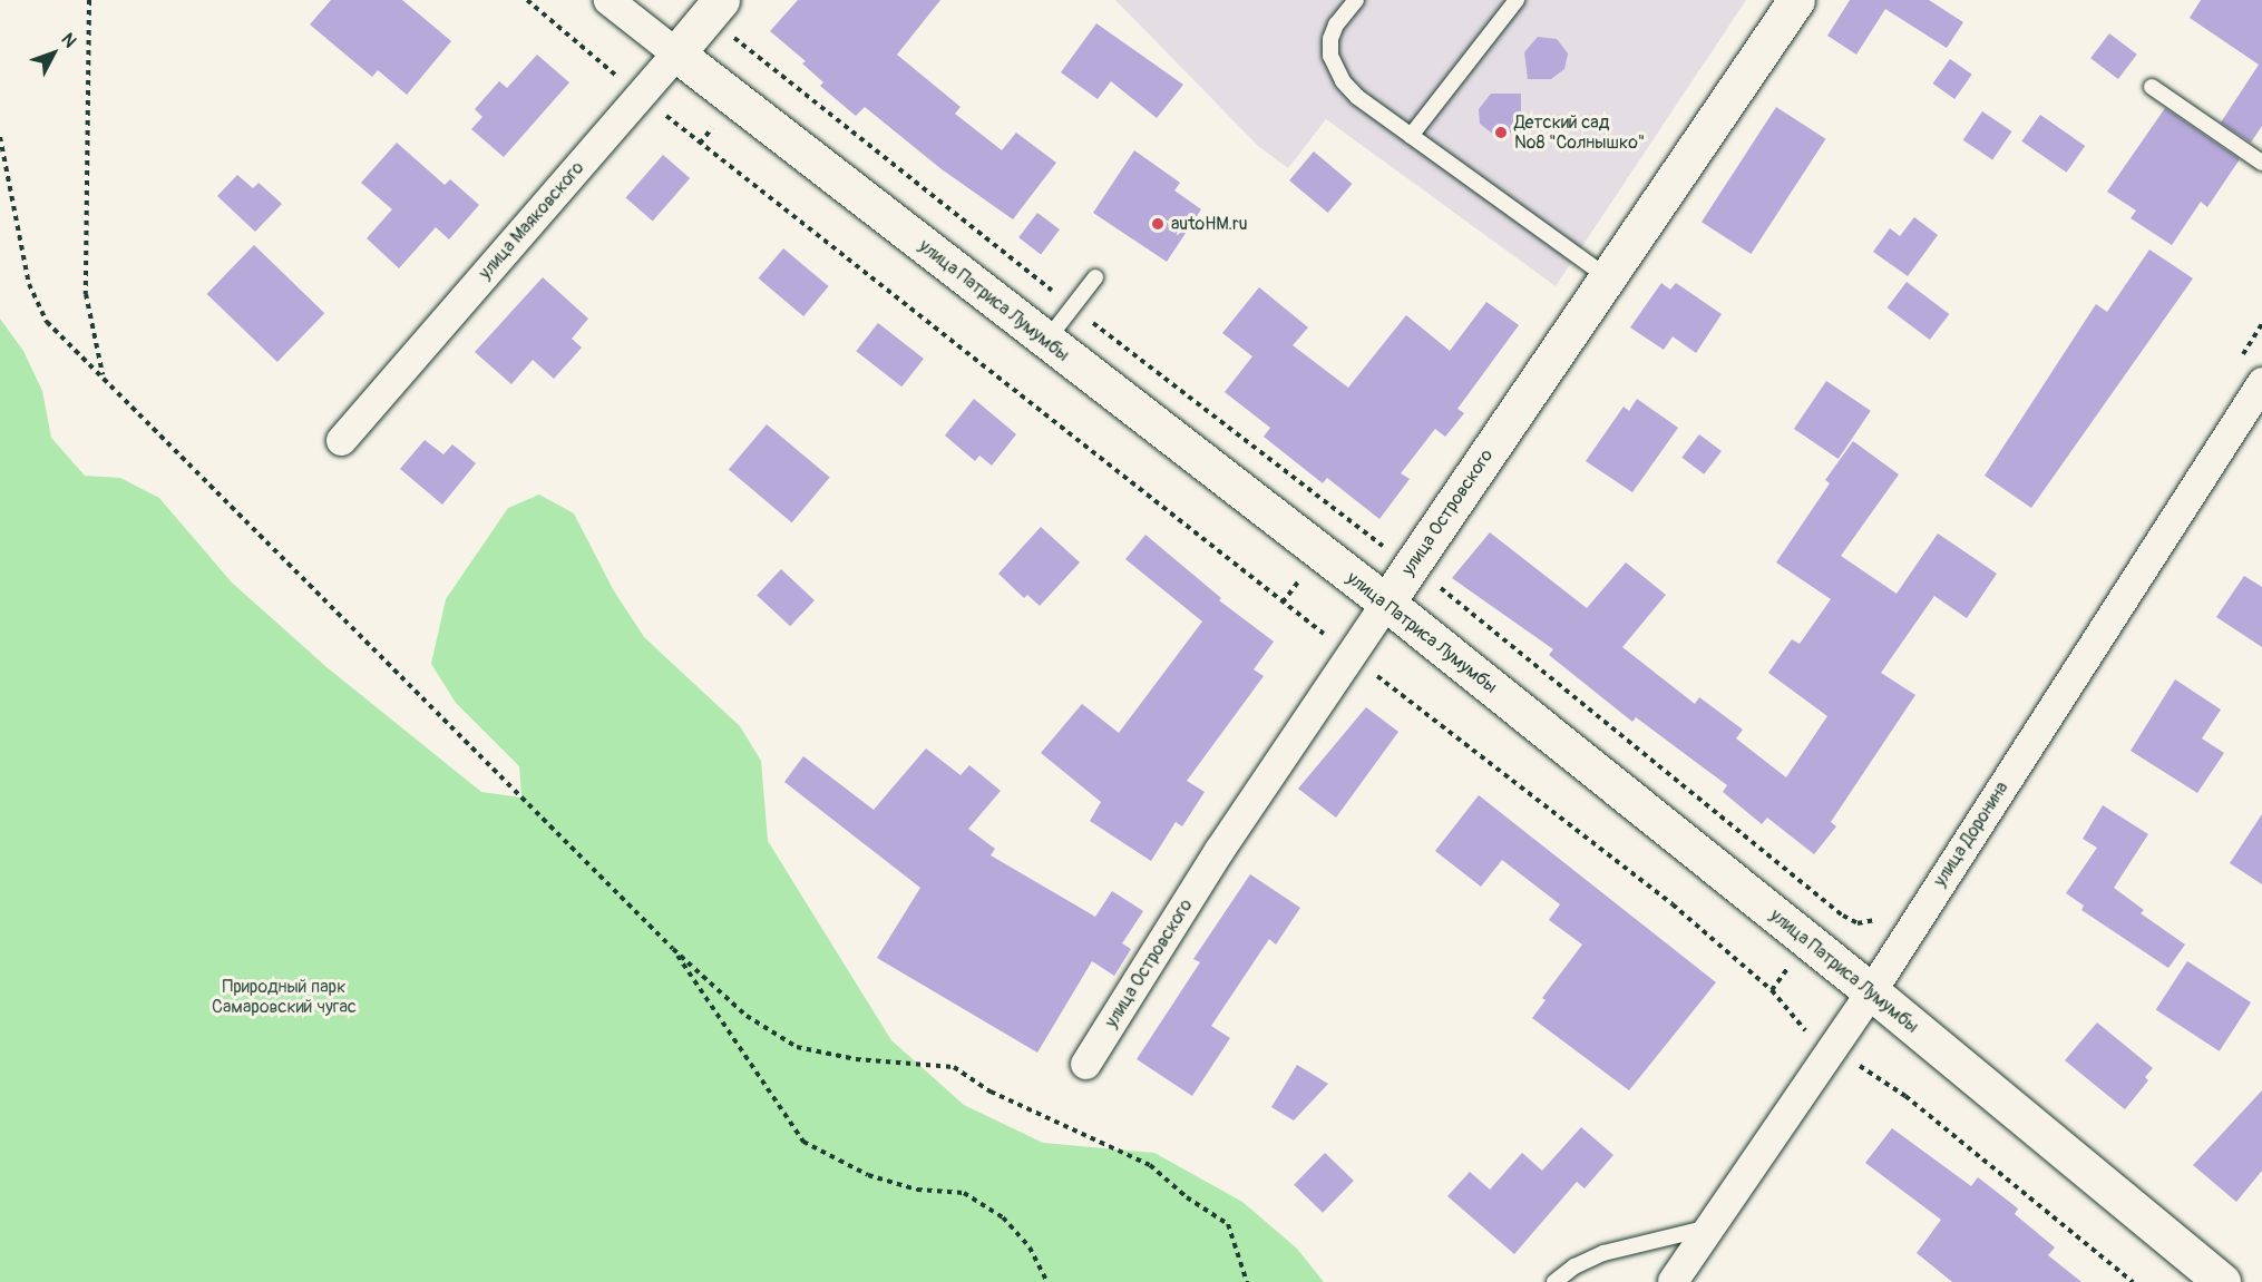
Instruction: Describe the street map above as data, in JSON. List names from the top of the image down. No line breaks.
{"streets":{"street":["улица Маяковского","улица Патриса Лумумбы","улица Островского","улица Доронина"]},"crossings":[["улица Маяковского","улица Патриса Лумумбы"],["улица Патриса Лумумбы","улица Островского"],["улица Патриса Лумумбы","улица Доронина"]],"parks":["Природный парк Самаровский чугас"],"places":["Детский сад №8 \"Солнышко\"","autoHM.ru"],"north":"top right"}
